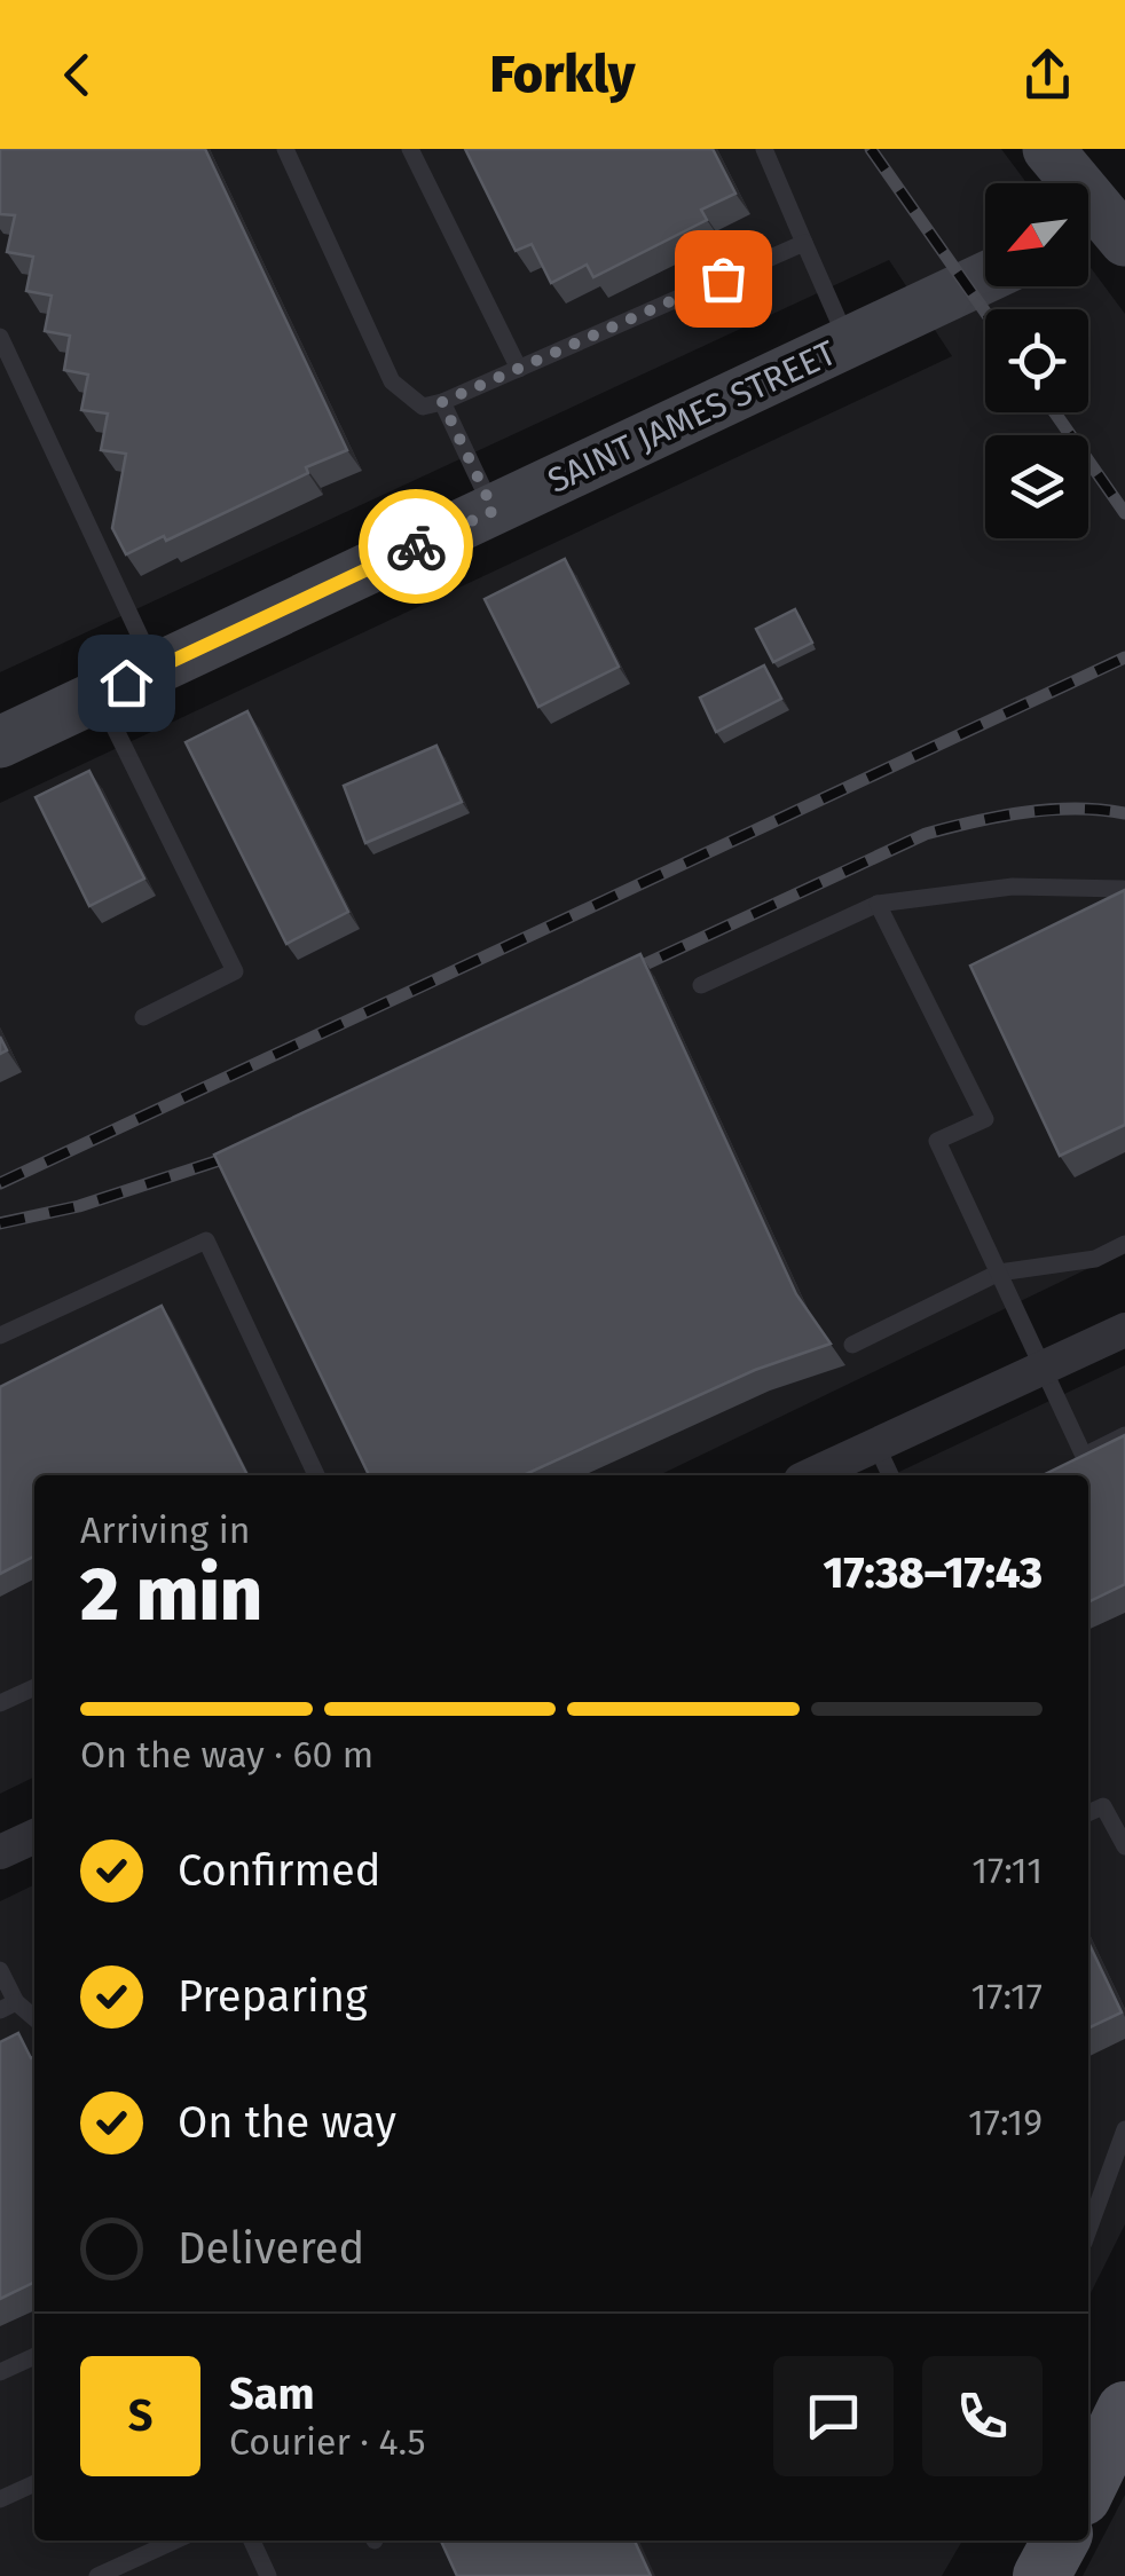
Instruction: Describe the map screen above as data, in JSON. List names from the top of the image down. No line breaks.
{"streets":{"main road":["SAINT JAMES STREET"]},"north":"bottom left","page":{"header":"Forkly","heading":["2 min","Arriving in","17:38–17:43"],"panel":["Sam","Courier · 4.5"],"bar":"On the way · 60 m","list":[["Confirmed","17:11"],["Preparing","17:17"],["On the way","17:19"],"Delivered"],"round":"S"}}
